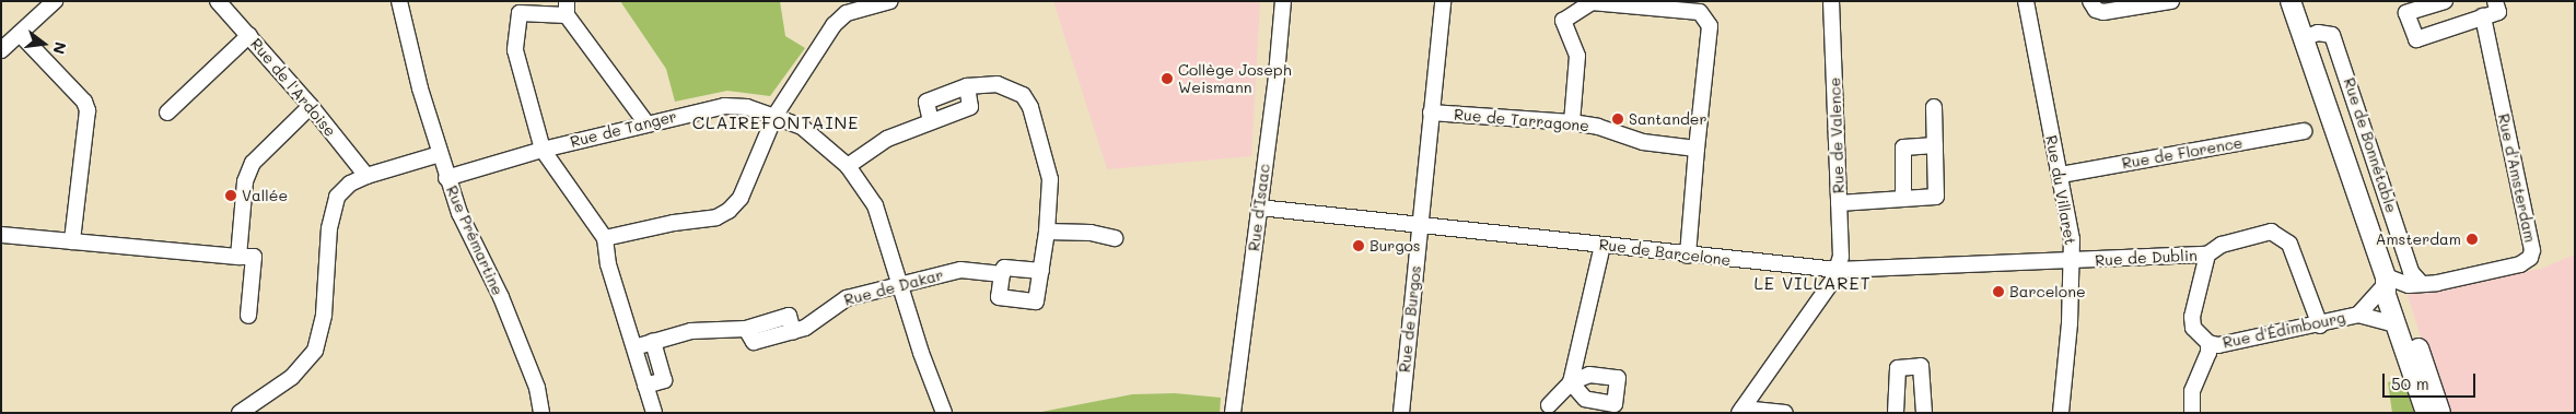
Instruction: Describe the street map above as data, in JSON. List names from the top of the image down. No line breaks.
{"streets":{"main road":["Rue de Bonnétable"],"street":["Rue de l'Ardoise","Rue de Tarragone","Rue de Tanger","Rue de Valence","Rue de Florence","Rue d'Amsterdam","Rue du Villaret","Rue d'Isaac","Rue Prémartine","Rue de Barcelone","Rue de Dublin","Rue de Dakar","Rue de Burgos","Rue d'Édimbourg"]},"crossings":[["Rue de Tanger","Rue Prémartine"],["Rue de Tanger","Rue de Dakar"],["Rue de Valence","Rue de Barcelone"],["Rue de Bonnétable","Rue d'Amsterdam"],["Rue de Bonnétable","Rue d'Édimbourg"],["Rue de Florence","Rue du Villaret"],["Rue d'Amsterdam","Rue d'Édimbourg"],["Rue du Villaret","Rue de Barcelone"],["Rue du Villaret","Rue de Dublin"],["Rue d'Isaac","Rue de Barcelone"],["Rue de Barcelone","Rue de Dublin"],["Rue de Barcelone","Rue de Burgos"],["Rue de Dublin","Rue d'Édimbourg"]],"districts":["CLAIREFONTAINE","LE VILLARET"],"places":["Collège Joseph Weismann","Santander","Vallée","Amsterdam","Burgos","Barcelone"],"scale_bar":"50 m","north":"right"}
